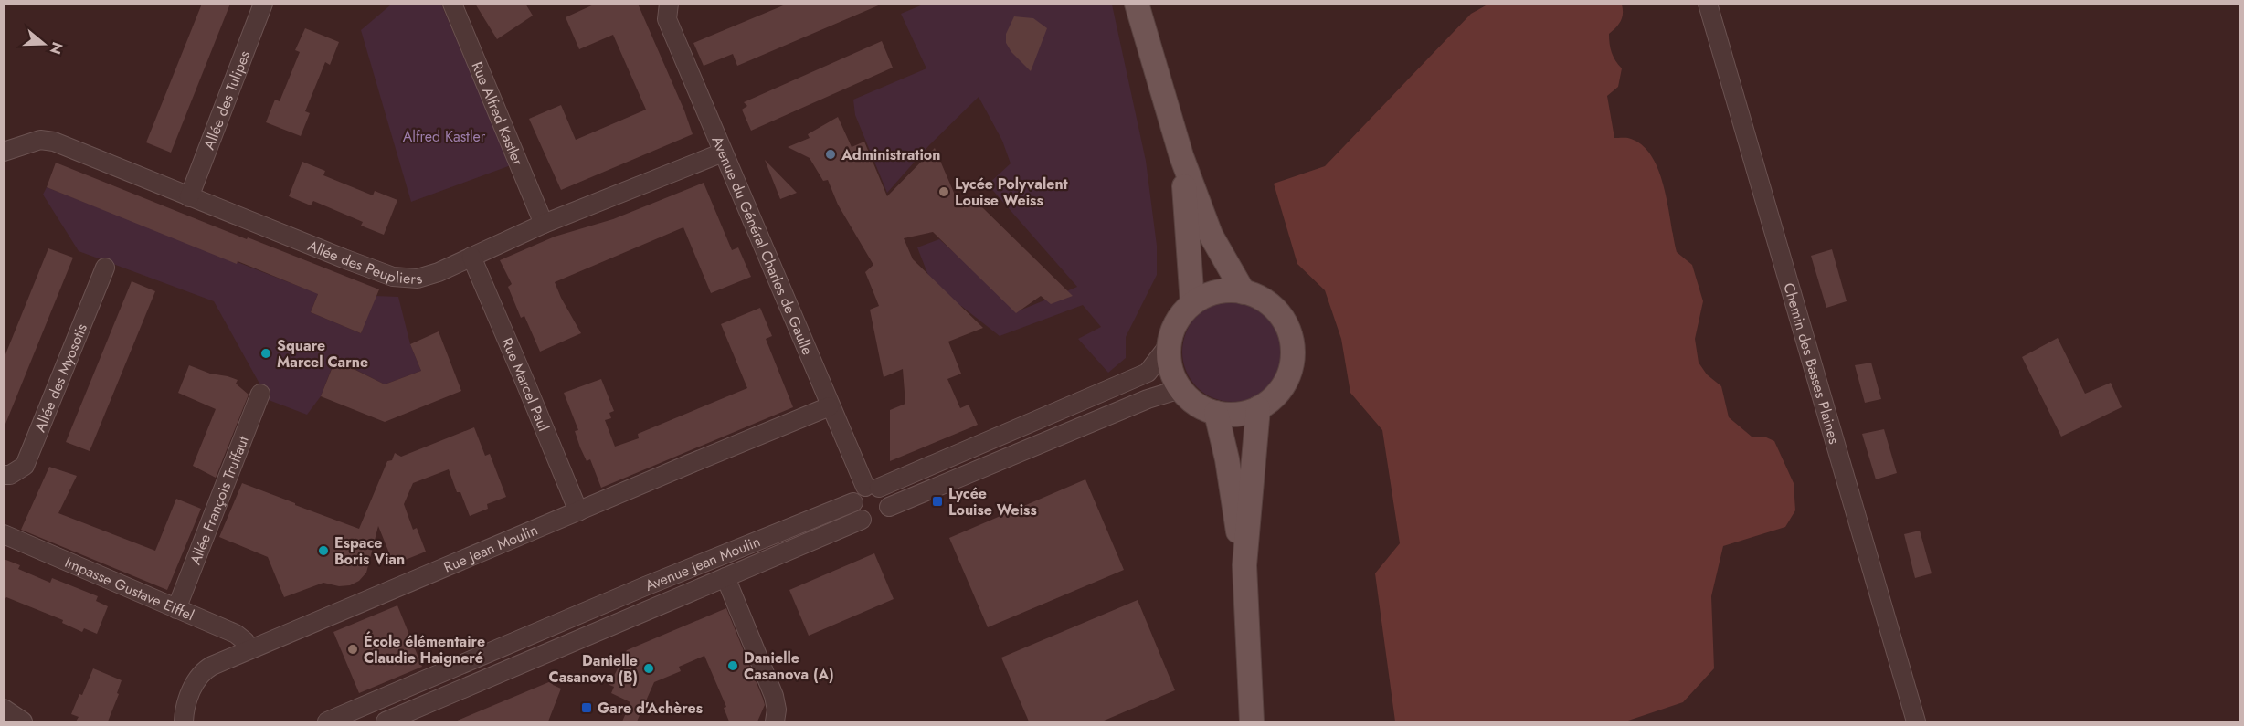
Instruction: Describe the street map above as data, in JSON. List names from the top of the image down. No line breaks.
{"streets":{"street":["Allée des Tulipes","Rue Alfred Kastler","Avenue du Général Charles de Gaulle","Allée des Peupliers","Chemin des Basses Plaines","Allée des Myosotis","Rue Marcel Paul","Allée François Truffaut","Rue Jean Moulin","Avenue Jean Moulin","Impasse Gustave Eiffel"]},"crossings":[["Allée des Tulipes","Allée des Peupliers"],["Rue Alfred Kastler","Allée des Peupliers"],["Avenue du Général Charles de Gaulle","Allée des Peupliers"],["Avenue du Général Charles de Gaulle","Rue Jean Moulin"],["Avenue du Général Charles de Gaulle","Avenue Jean Moulin"],["Allée des Peupliers","Rue Marcel Paul"],["Rue Marcel Paul","Rue Jean Moulin"],["Allée François Truffaut","Impasse Gustave Eiffel"],["Rue Jean Moulin","Impasse Gustave Eiffel"]],"parks":["Alfred Kastler"],"places":{"other":["Administration","Lycée Polyvalent Louise Weiss","Square Marcel Carne","Espace Boris Vian","École élémentaire Claudie Haigneré","Danielle Casanova (A)","Danielle Casanova (B)"],"transit":["Lycée Louise Weiss","Gare d'Achères"]},"north":"right"}
